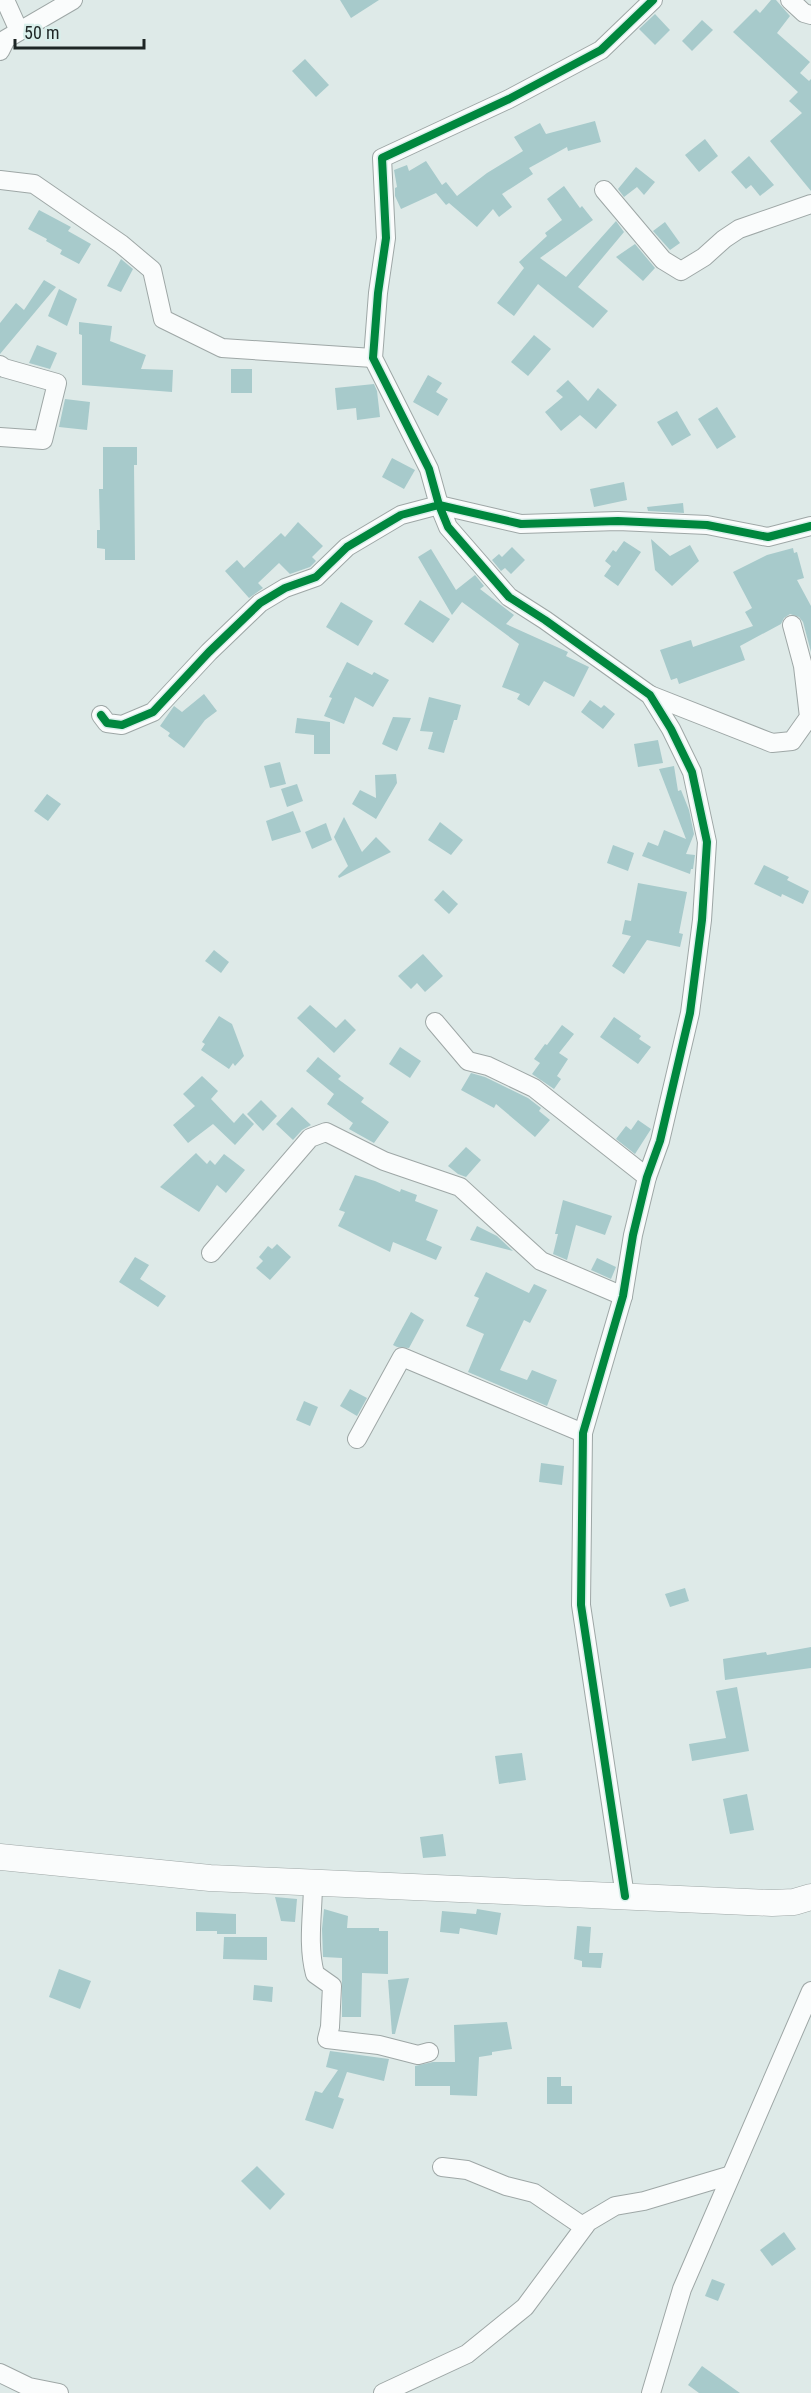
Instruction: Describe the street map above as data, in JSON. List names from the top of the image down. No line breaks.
{"scale_bar":"50 m"}
